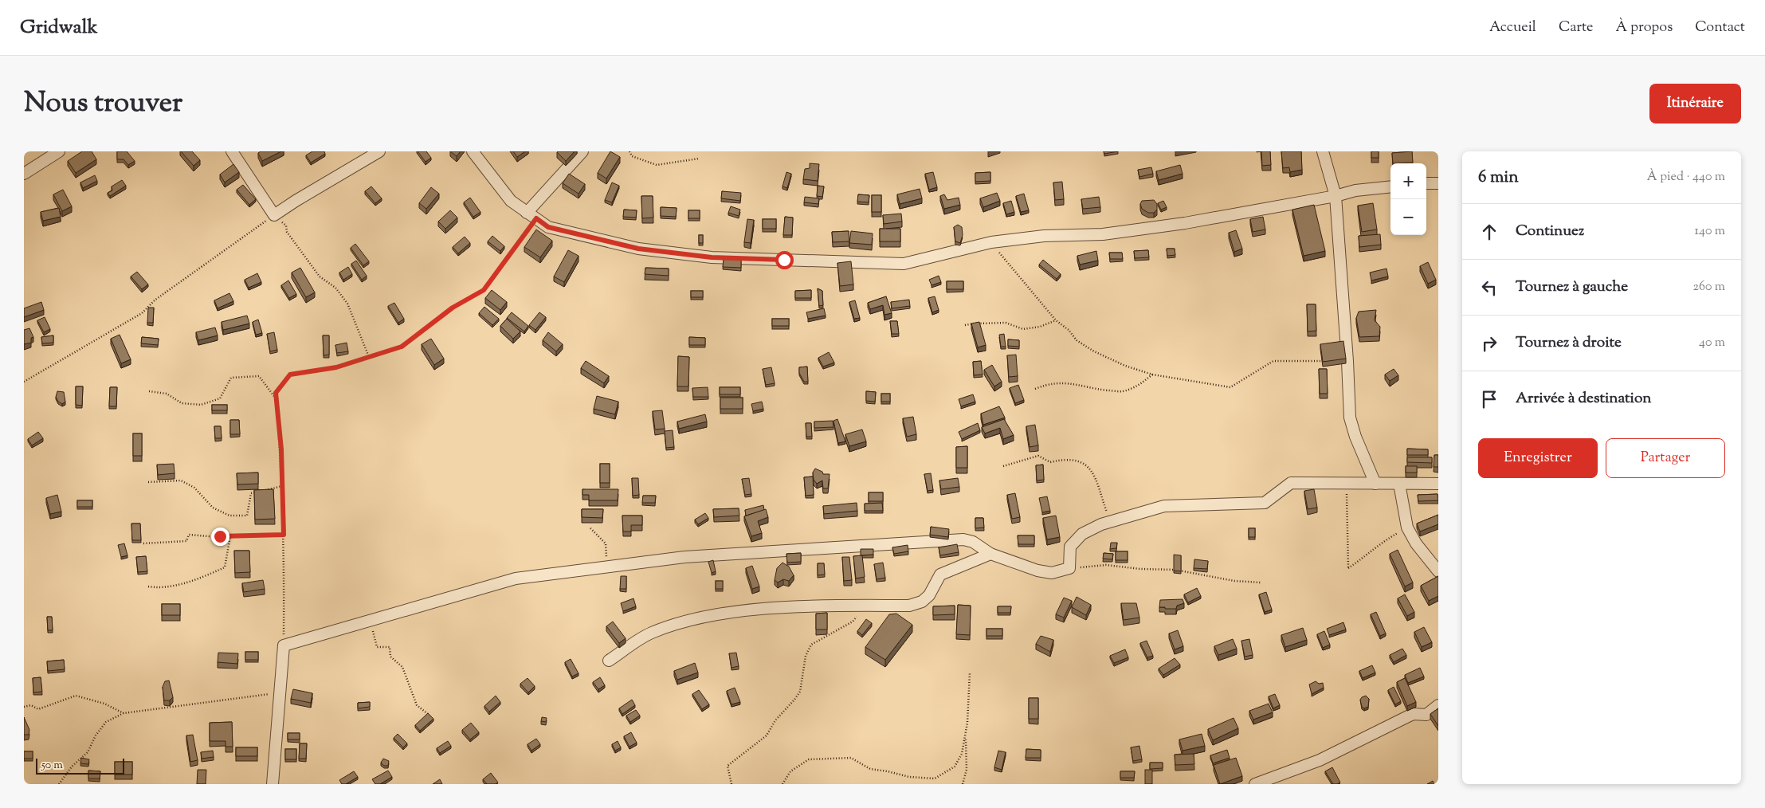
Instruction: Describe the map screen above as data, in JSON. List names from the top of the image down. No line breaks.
{"scale_bar":"50 m","page":{"header":"Gridwalk","nav":["Accueil","Carte","À propos","Contact"],"title":"Nous trouver","buttons":["Itinéraire",["Enregistrer","Partager"]],"heading":["6 min","À pied · 440 m"],"map_buttons":["+","−"],"list":[["Continuez","140 m"],["Tournez à gauche","260 m"],["Tournez à droite","40 m"],"Arrivée à destination"],"scale":"50 m"}}
